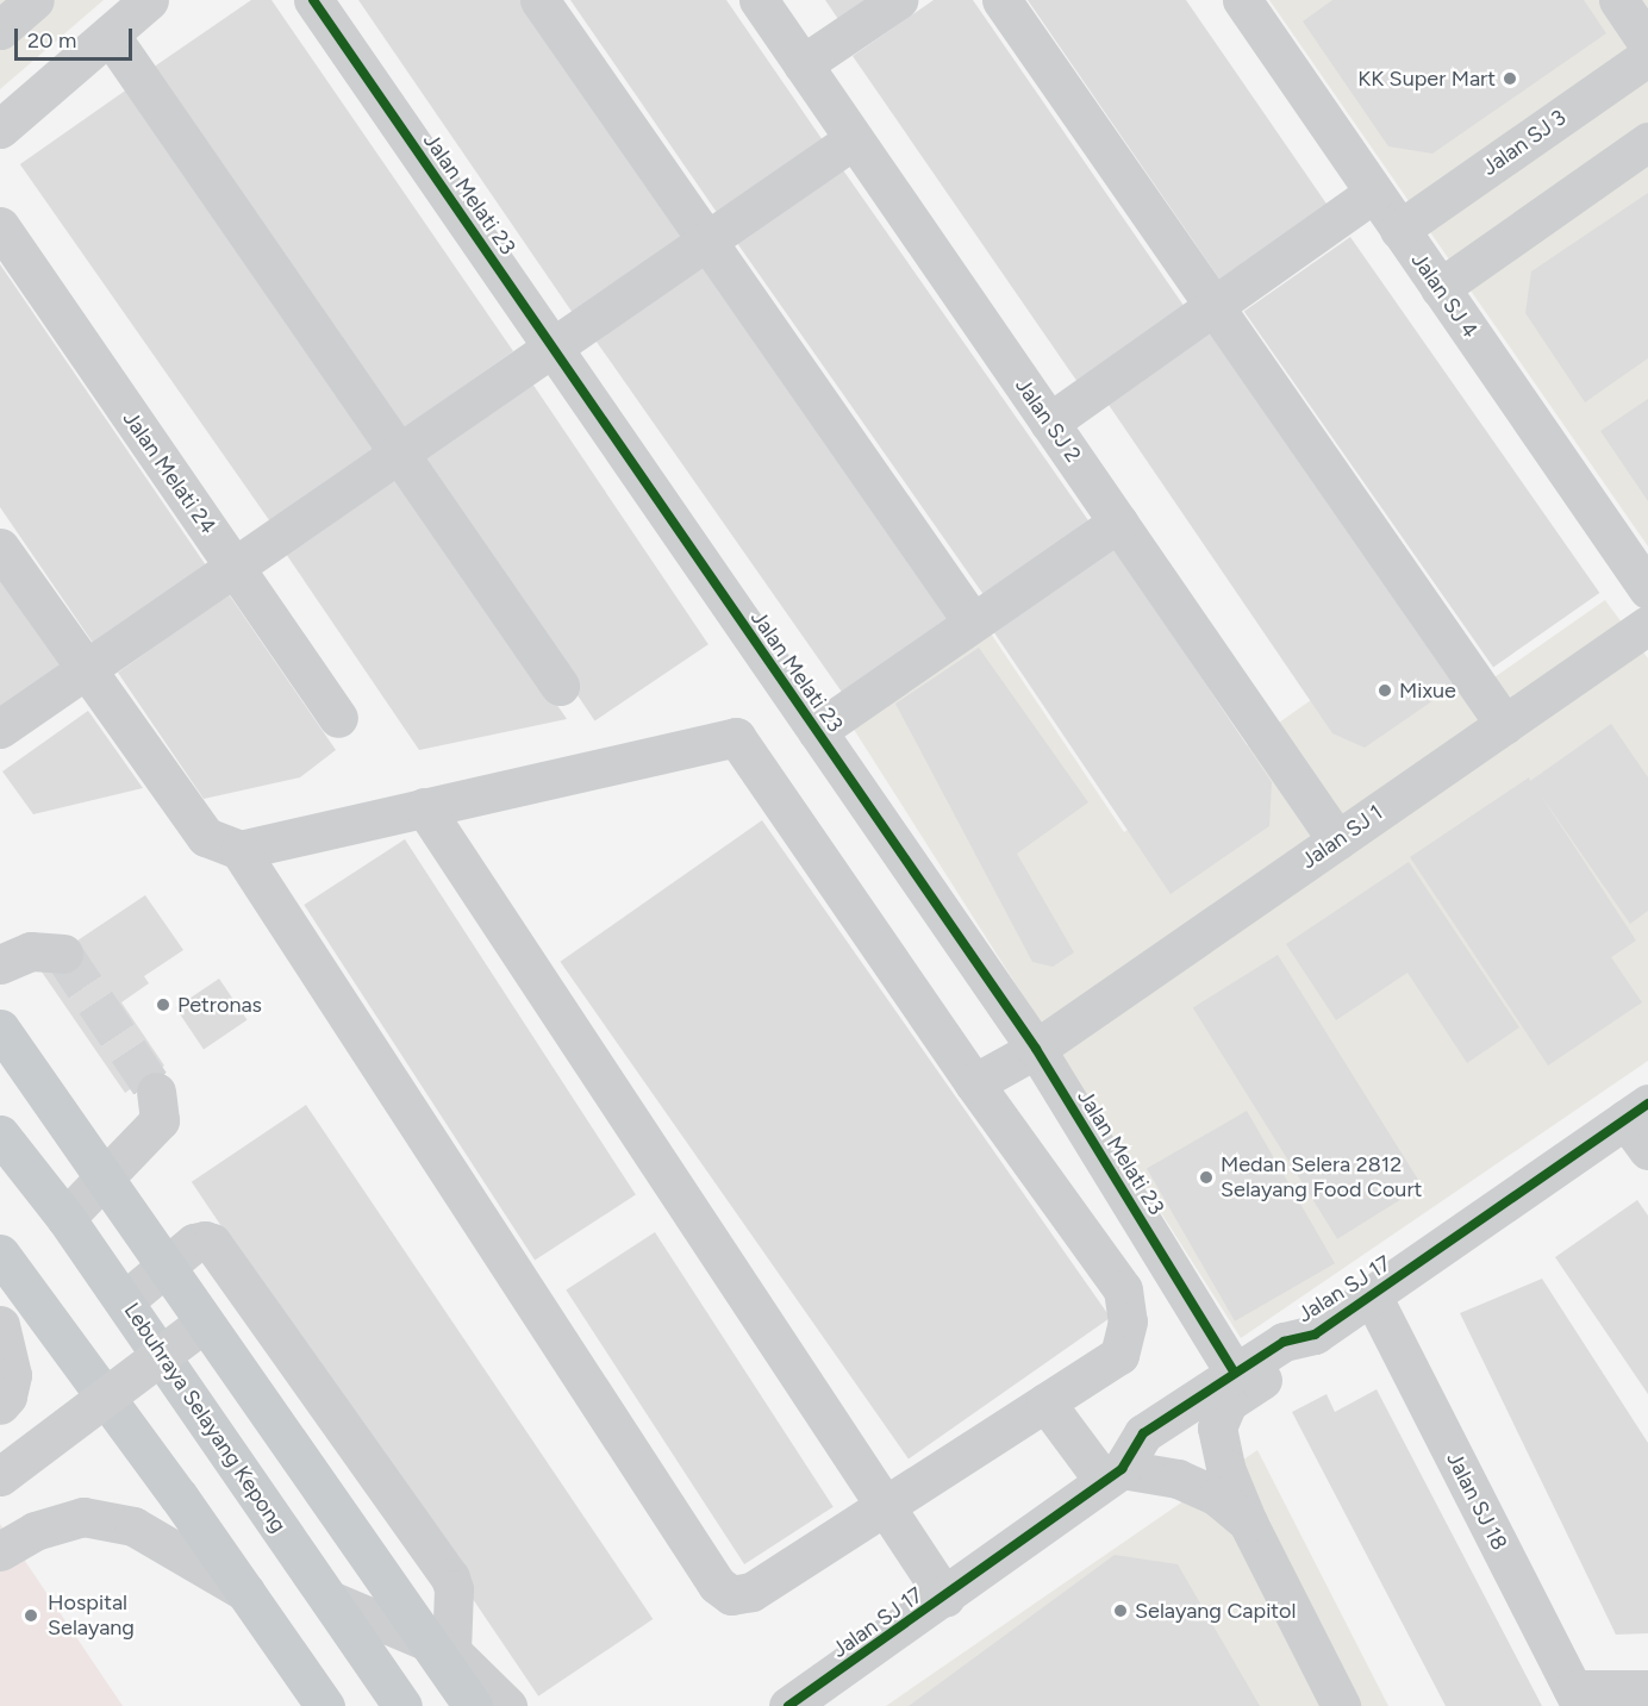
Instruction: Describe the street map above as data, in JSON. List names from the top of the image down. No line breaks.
{"streets":{"main road":["Lebuhraya Selayang Kepong"],"street":["Jalan SJ 3","Jalan Melati 23","Jalan SJ 4","Jalan SJ 2","Jalan Melati 24","Jalan SJ 1","Jalan SJ 17","Jalan SJ 18"]},"crossings":[["Jalan SJ 3","Jalan SJ 4"],["Jalan Melati 23","Jalan SJ 1"],["Jalan Melati 23","Jalan SJ 17"],["Jalan SJ 2","Jalan SJ 1"],["Jalan SJ 17","Jalan SJ 18"]],"places":["KK Super Mart","Mixue","Petronas","Medan Selera 2812 Selayang Food Court","Selayang Capitol","Hospital Selayang"],"scale_bar":"20 m"}
